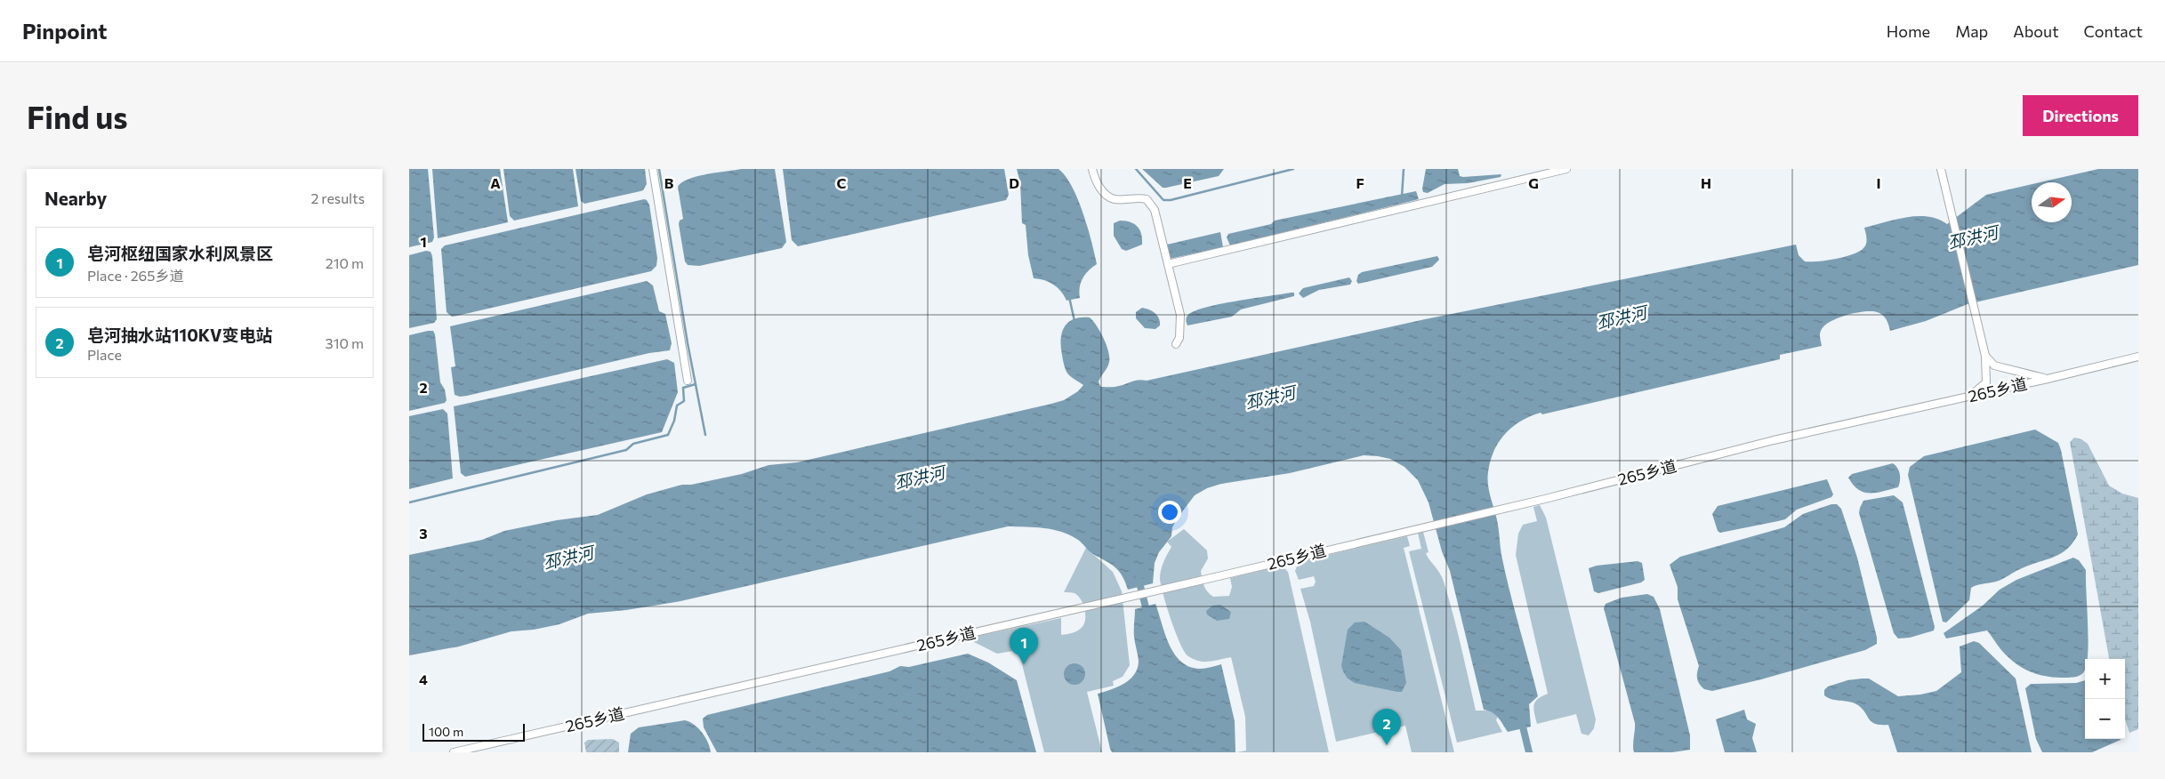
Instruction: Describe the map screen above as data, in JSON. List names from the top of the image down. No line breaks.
{"streets":{"street":["265乡道"]},"water":["邳洪河"],"scale_bar":"100 m","north":"right","page":{"header":"Pinpoint","nav":["Home","Map","About","Contact"],"buttons":"Directions","title":"Find us","heading":["Nearby","2 results"],"list":[{"mark":"1","name":"皂河枢纽国家水利风景区","note":"Place · 265乡道","value":"210 m"},{"mark":"2","name":"皂河抽水站110KV变电站","note":"Place","value":"310 m"}],"pins":["1","2"],"map_buttons":["+","−"],"scale":"100 m"},"grid":{"columns":["A","B","C","D","E","F","G","H","I"],"rows":["1","2","3","4"]}}
